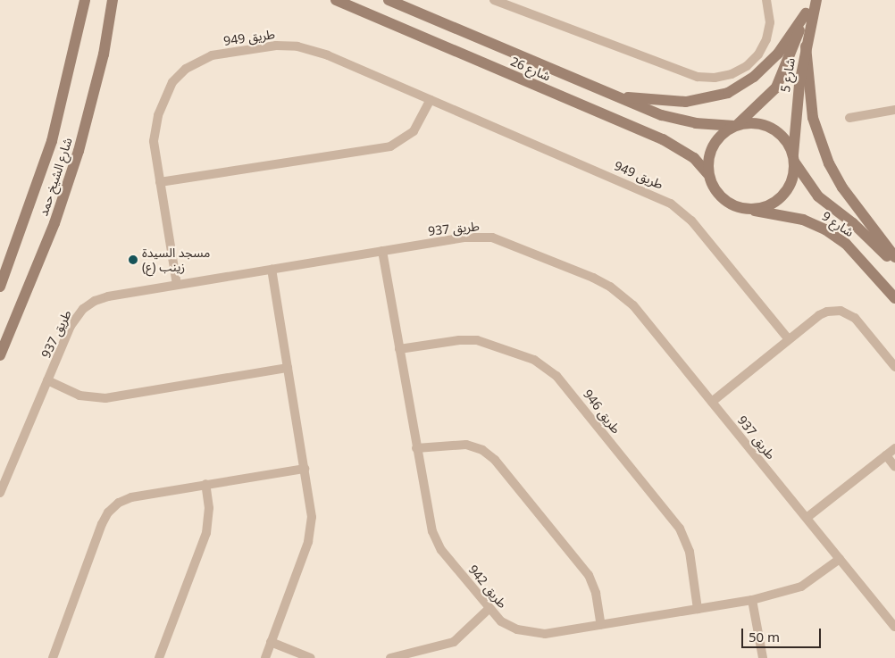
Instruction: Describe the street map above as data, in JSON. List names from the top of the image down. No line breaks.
{"streets":{"main road":["شارع 26","شارع 5","شارع الشيخ حمد","شارع 9"],"street":["طريق 949","طريق 937","طريق 946","طريق 942"]},"crossings":[["طريق 949","طريق 937"],["شارع 26","شارع 5"],["شارع 26","شارع 9"],["شارع 5","شارع 9"],["طريق 937","طريق 942"],["طريق 946","طريق 942"]],"places":["مسجد السيدة زينب (ع)"],"scale_bar":"50 m"}
